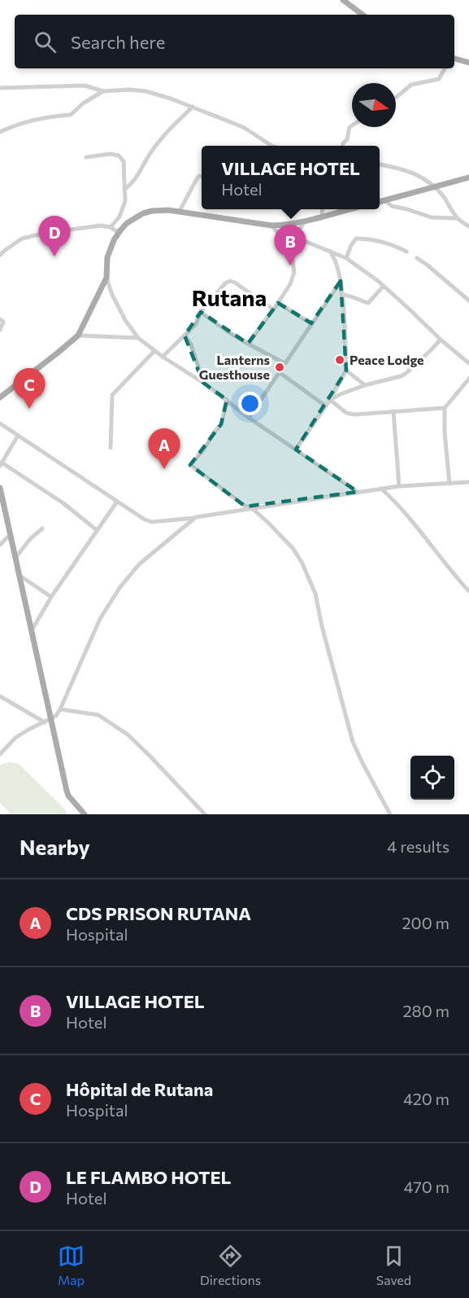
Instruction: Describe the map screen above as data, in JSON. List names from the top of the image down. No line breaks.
{"districts":["Rutana"],"places":["Peace Lodge","Lanterns Guesthouse"],"north":"right","page":{"search":"Search here","popup":["VILLAGE HOTEL","Hotel"],"pins":["D","B","C","A"],"heading":["Nearby","4 results"],"list":[{"mark":"A","name":"CDS PRISON RUTANA","note":"Hospital","value":"200 m"},{"mark":"B","name":"VILLAGE HOTEL","note":"Hotel","value":"280 m"},{"mark":"C","name":"Hôpital de Rutana","note":"Hospital","value":"420 m"},{"mark":"D","name":"LE FLAMBO HOTEL","note":"Hotel","value":"470 m"}],"nav":["Map","Directions","Saved"]}}
